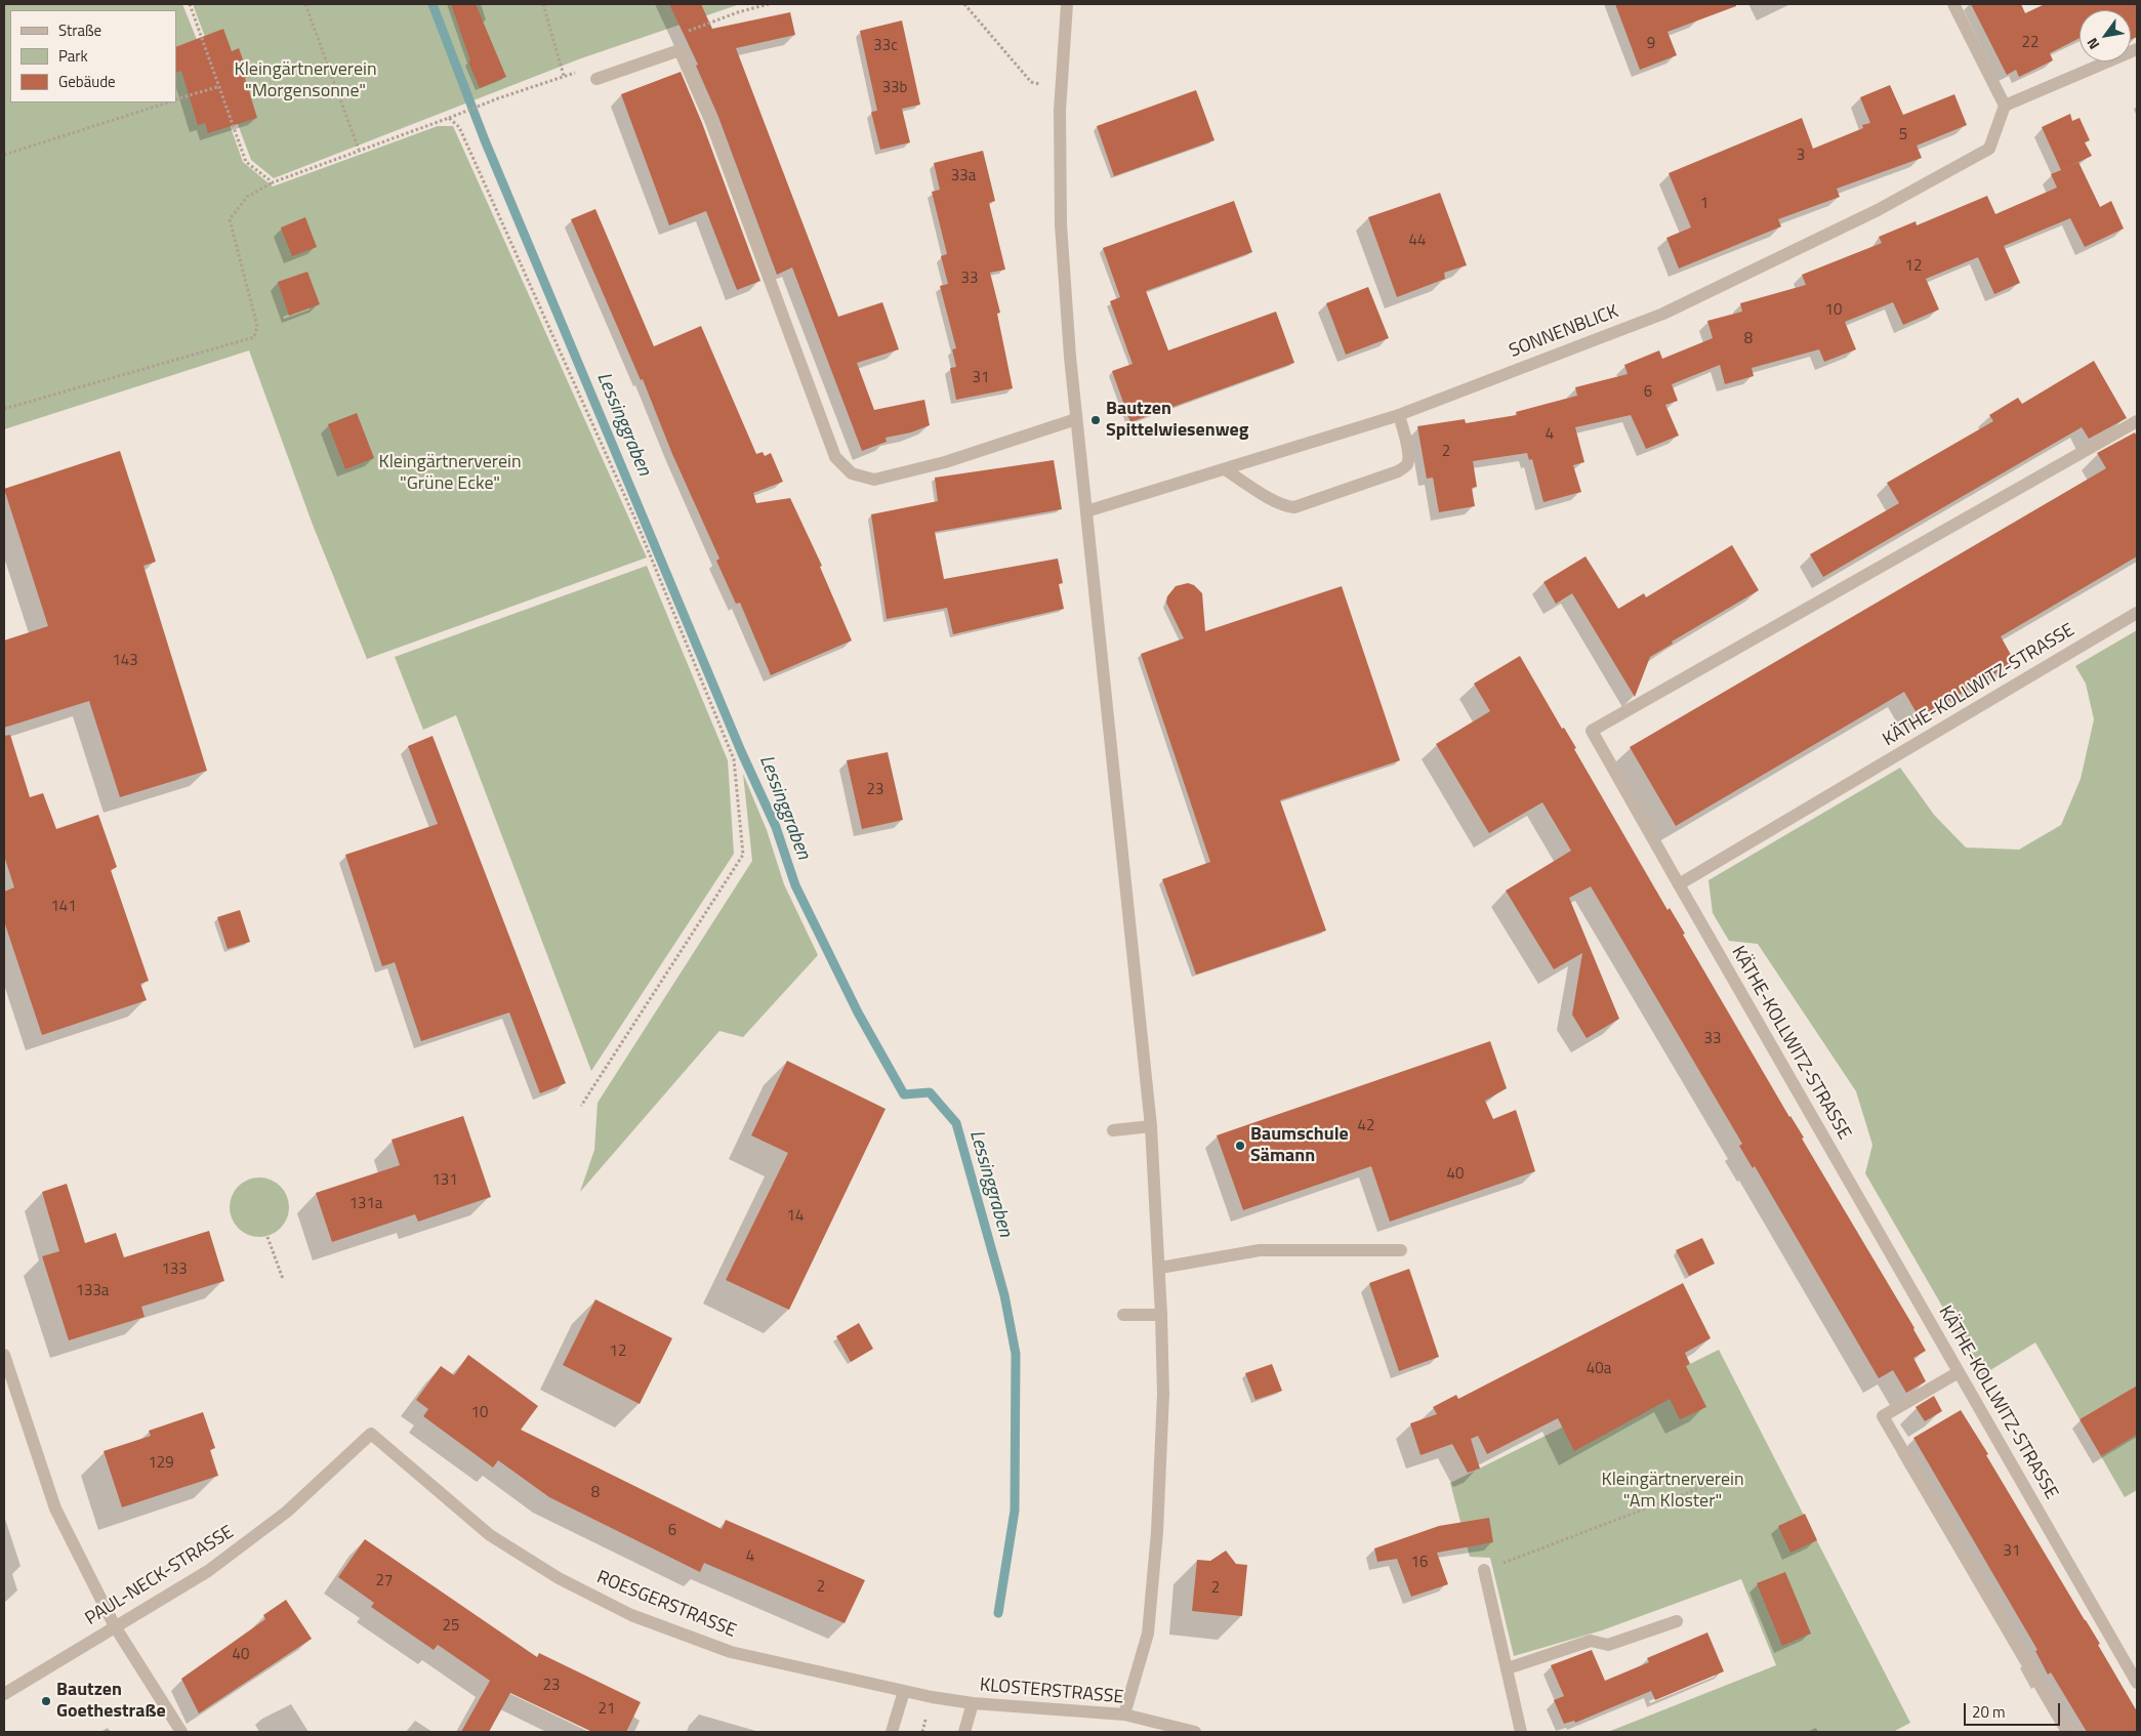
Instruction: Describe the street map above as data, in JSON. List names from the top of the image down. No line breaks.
{"streets":{"street":["SONNENBLICK","KÄTHE-KOLLWITZ-STRASSE","PAUL-NECK-STRASSE","ROESGERSTRASSE","KLOSTERSTRASSE"]},"crossings":[["PAUL-NECK-STRASSE","ROESGERSTRASSE"],["ROESGERSTRASSE","KLOSTERSTRASSE"]],"water":["Lessinggraben"],"parks":["Kleingärtnerverein \"Morgensonne\"","Kleingärtnerverein \"Grüne Ecke\"","Kleingärtnerverein \"Am Kloster\""],"places":["Bautzen Spittelwiesenweg","Baumschule Sämann","Bautzen Goethestraße"],"house_numbers":["22","9","33c","33b","5","3","33a","1","44","12","33","10","8","31","6","4","2","143","23","141","33","42","40","131","131a","14","133","133a","12","40a","10","129","8","6","31","4","16","27","2","2","25","40","23","21"],"legend":["Straße","Park","Gebäude"],"scale_bar":"20 m","north":"bottom left"}
